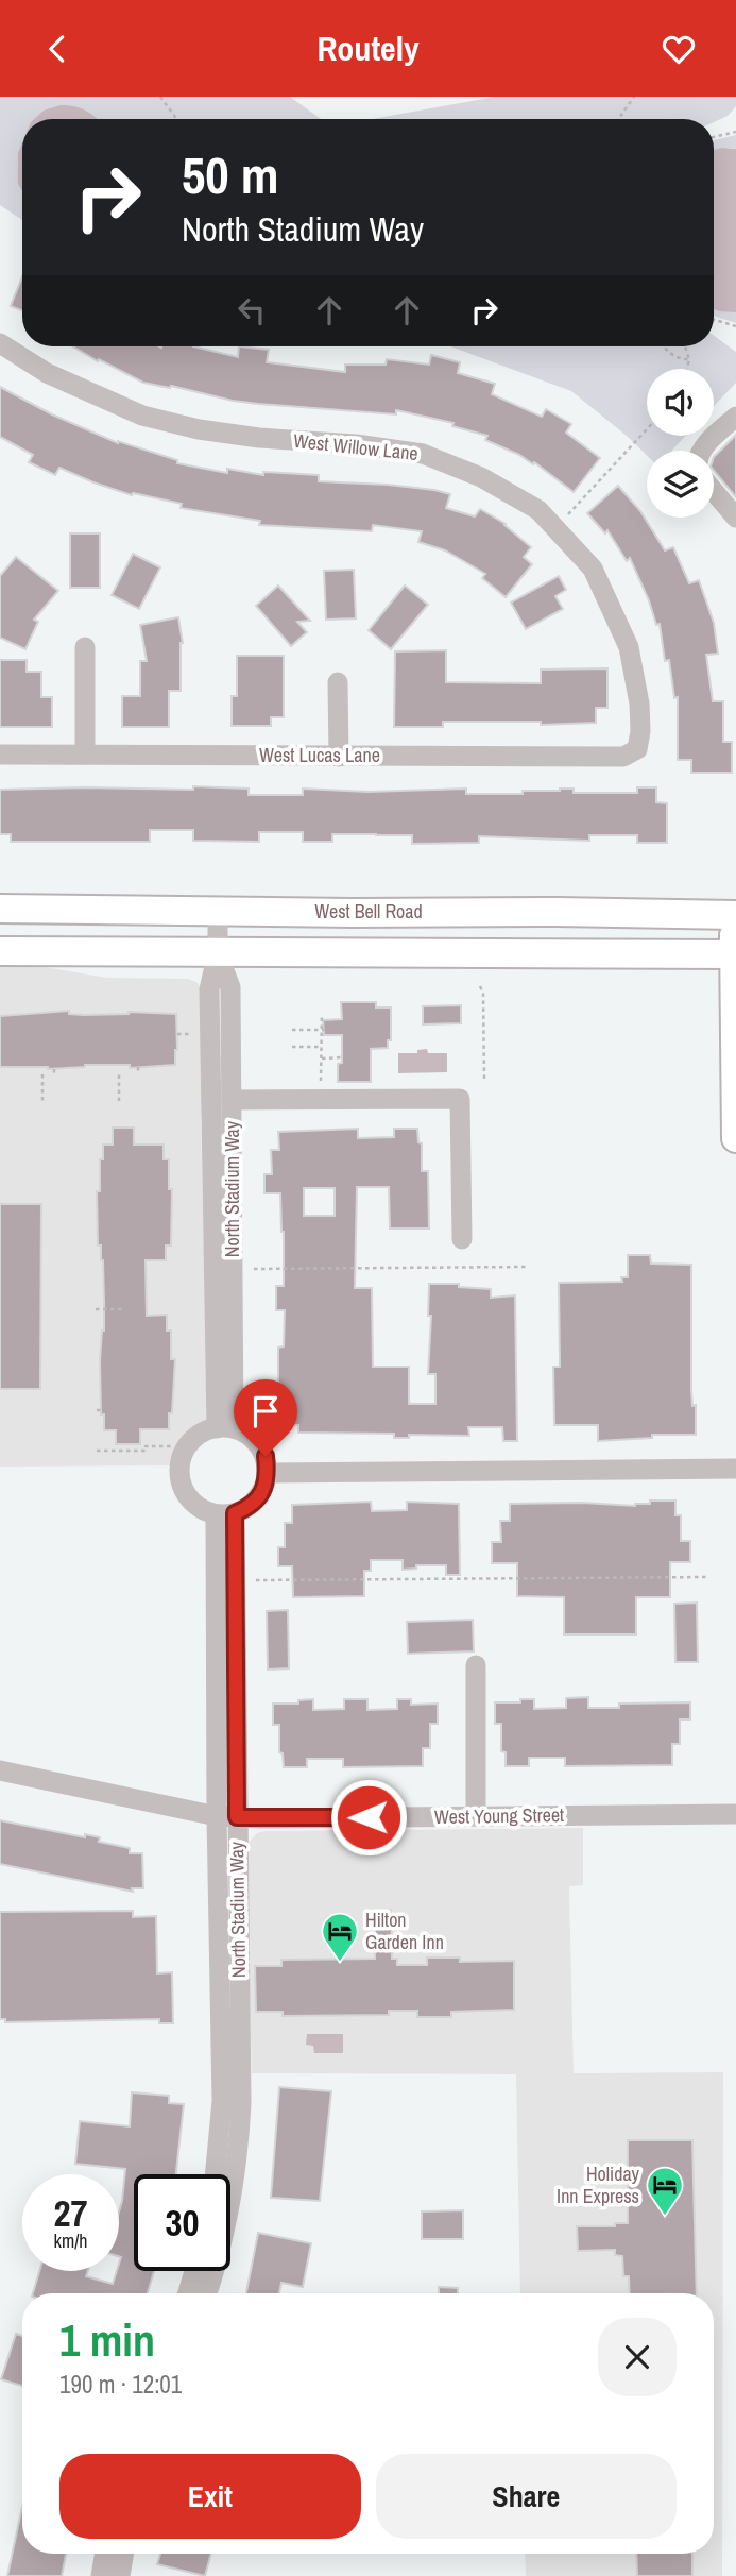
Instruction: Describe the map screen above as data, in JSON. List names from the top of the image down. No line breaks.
{"streets":{"main road":["West Bell Road"],"street":["West Willow Lane","West Lucas Lane","North Stadium Way","West Young Street"]},"crossings":[["West Willow Lane","West Lucas Lane"],["West Bell Road","North Stadium Way"],["North Stadium Way","West Young Street"]],"places":{"hotel":["Hilton Garden Inn","Holiday Inn Express"]},"page":{"header":"Routely","turn":["50 m","North Stadium Way"],"speed":"27 km/h","limit":"30","heading":["1 min","190 m · 12:01"],"buttons":["Exit","Share"]}}
